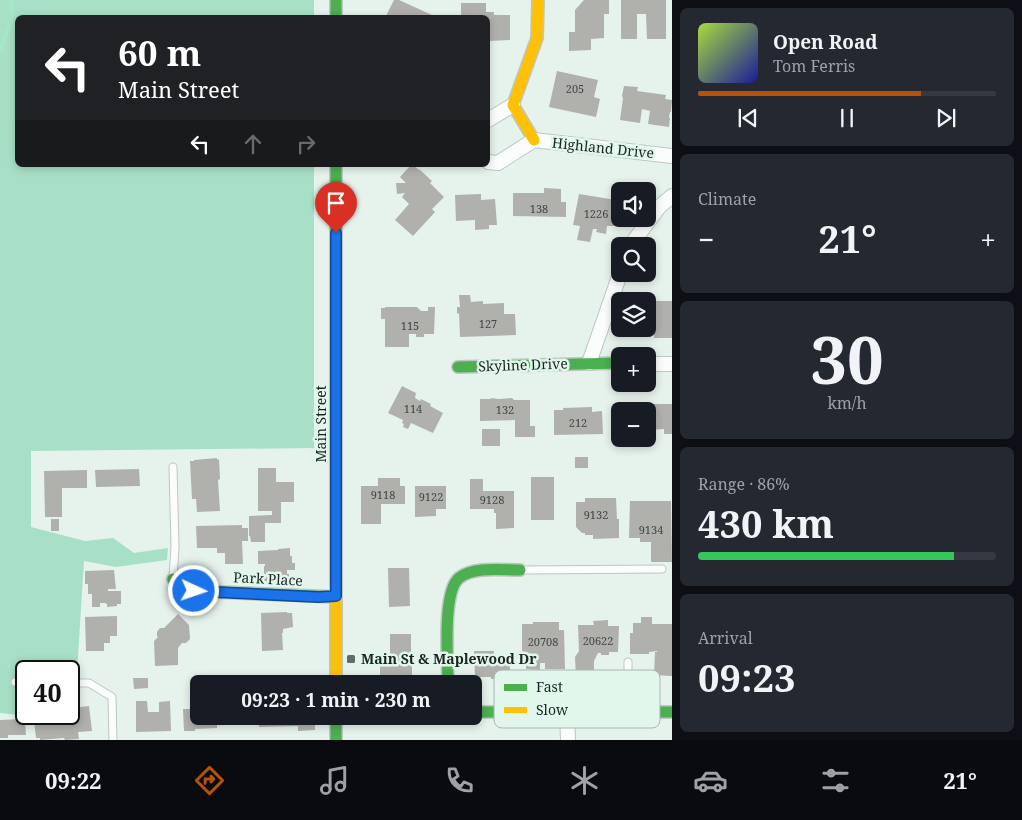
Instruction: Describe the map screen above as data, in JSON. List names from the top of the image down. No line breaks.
{"streets":{"street":["Highland Drive","Skyline Drive","Main Street","Park Place"]},"crossings":[["Main Street","Park Place"]],"places":{"transit":["Main St & Maplewood Dr"]},"house_numbers":["205","138","1226","127","115","114","132","212","9118","9122","9128","9132","9134","20622","20708"],"legend":["Fast","Slow"],"page":{"turn":["60 m","Main Street"],"song":["Open Road","Tom Ferris"],"tile":["Climate",["30","km/h"],["Range · 86%","430 km"],["Arrival","09:23"]],"map_buttons":["+","−"],"heat":["−","21°","+"],"limit":"40","trip":"09:23 · 1 min · 230 m","tabs":["09:22","21°"]}}
